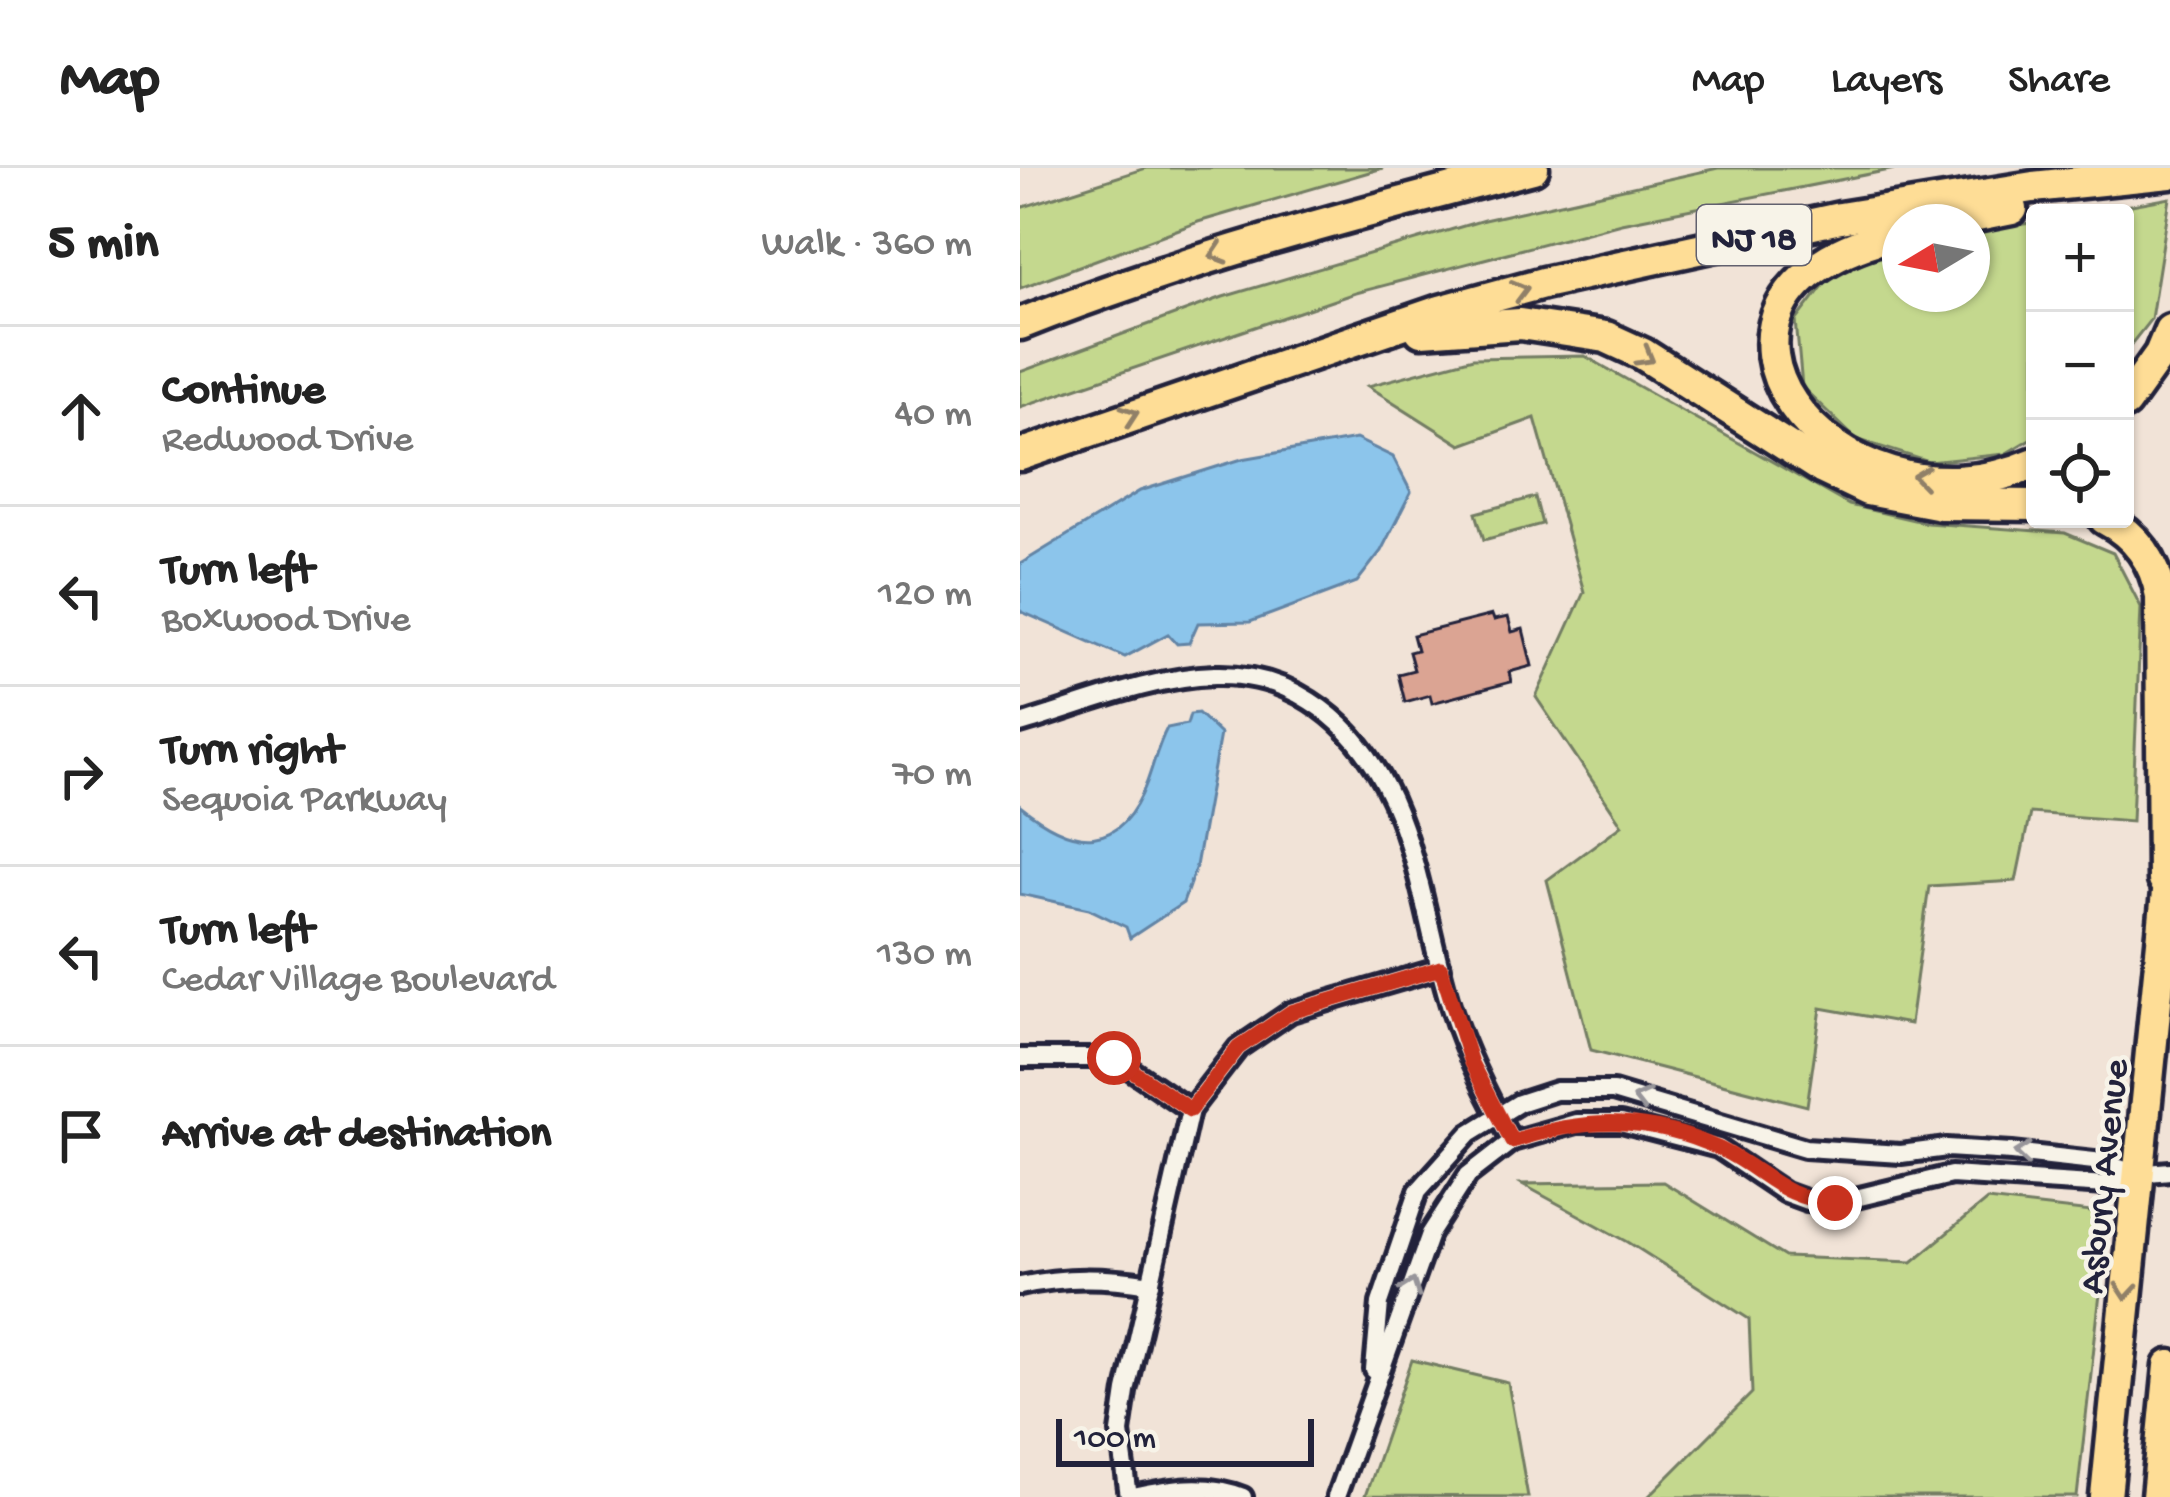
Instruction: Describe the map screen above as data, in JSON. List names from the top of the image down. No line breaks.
{"streets":{"highway":["NJ 18","Asbury Avenue"]},"scale_bar":"100 m","north":"left","page":{"header":"Map","nav":["Map","Layers","Share"],"heading":["5 min","Walk · 360 m"],"map_buttons":["+","−"],"list":[["Continue","Redwood Drive","40 m"],["Turn left","Boxwood Drive","120 m"],["Turn right","Sequoia Parkway","70 m"],["Turn left","Cedar Village Boulevard","130 m"],"Arrive at destination"],"scale":"100 m"}}
